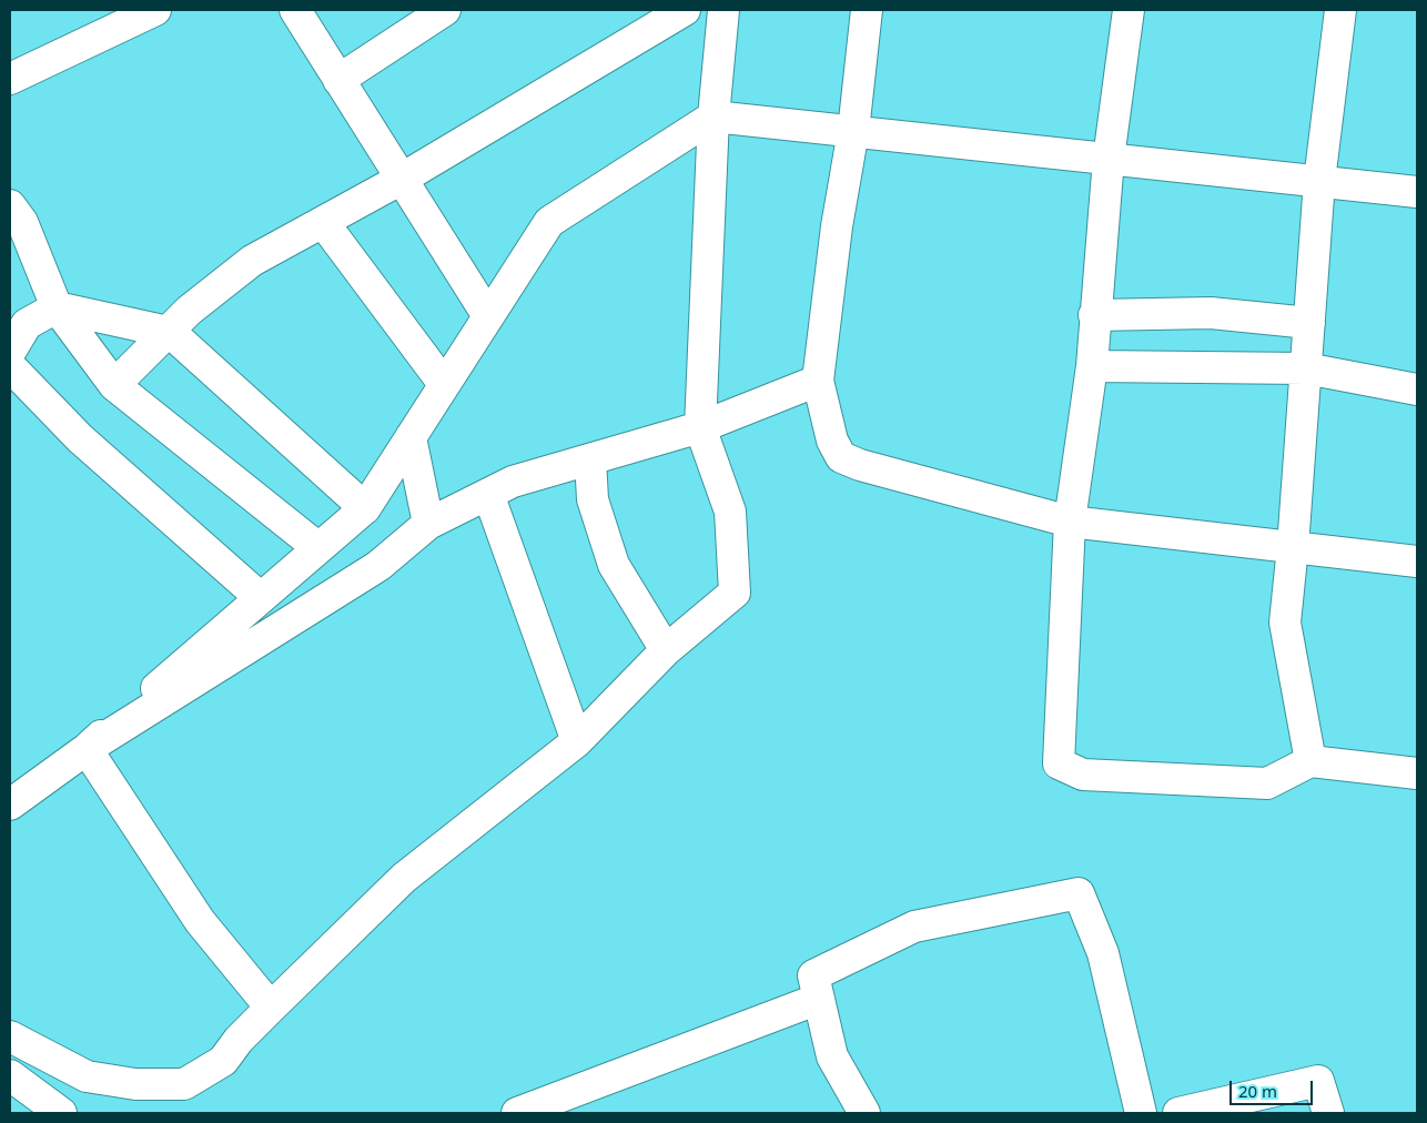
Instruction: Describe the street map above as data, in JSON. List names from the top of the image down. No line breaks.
{"scale_bar":"20 m"}
